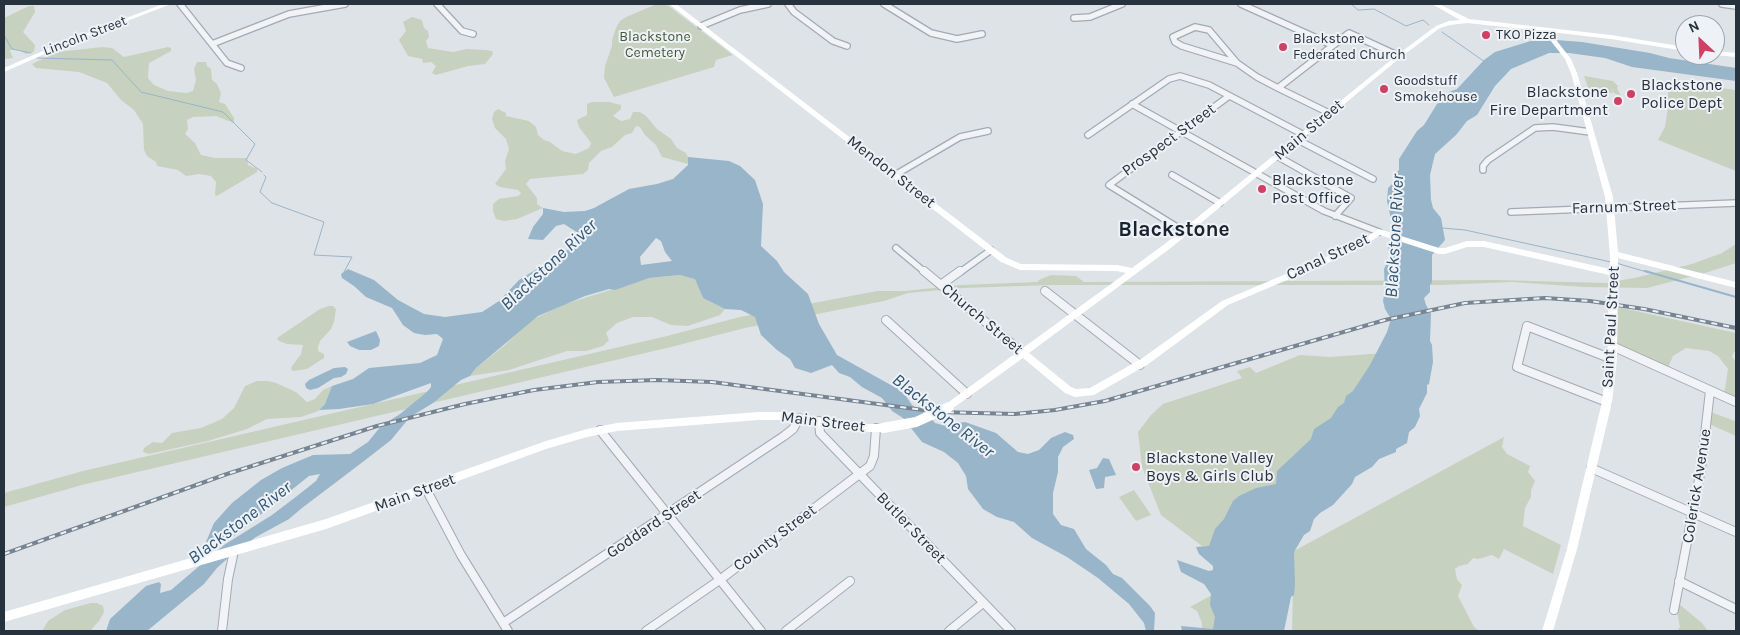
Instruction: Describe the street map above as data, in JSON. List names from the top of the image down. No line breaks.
{"streets":{"main road":["Lincoln Street","Main Street","Mendon Street","Canal Street","Church Street","Saint Paul Street"],"street":["Prospect Street","Farnum Street","Colerick Avenue","Goddard Street","Butler Street","County Street"]},"crossings":[["Main Street","Prospect Street"],["Main Street","Mendon Street"],["Main Street","Church Street"],["Main Street","Saint Paul Street"],["Main Street","Goddard Street"],["Main Street","Butler Street"],["Main Street","County Street"],["Farnum Street","Saint Paul Street"],["Canal Street","Church Street"],["Canal Street","Saint Paul Street"],["Butler Street","County Street"]],"districts":["Blackstone"],"water":["Blackstone River"],"parks":["Blackstone Cemetery"],"places":["TKO Pizza","Blackstone Federated Church","Goodstuff Smokehouse","Blackstone Police Dept","Blackstone Fire Department","Blackstone Post Office","Blackstone Valley Boys & Girls Club"],"north":"top left"}
